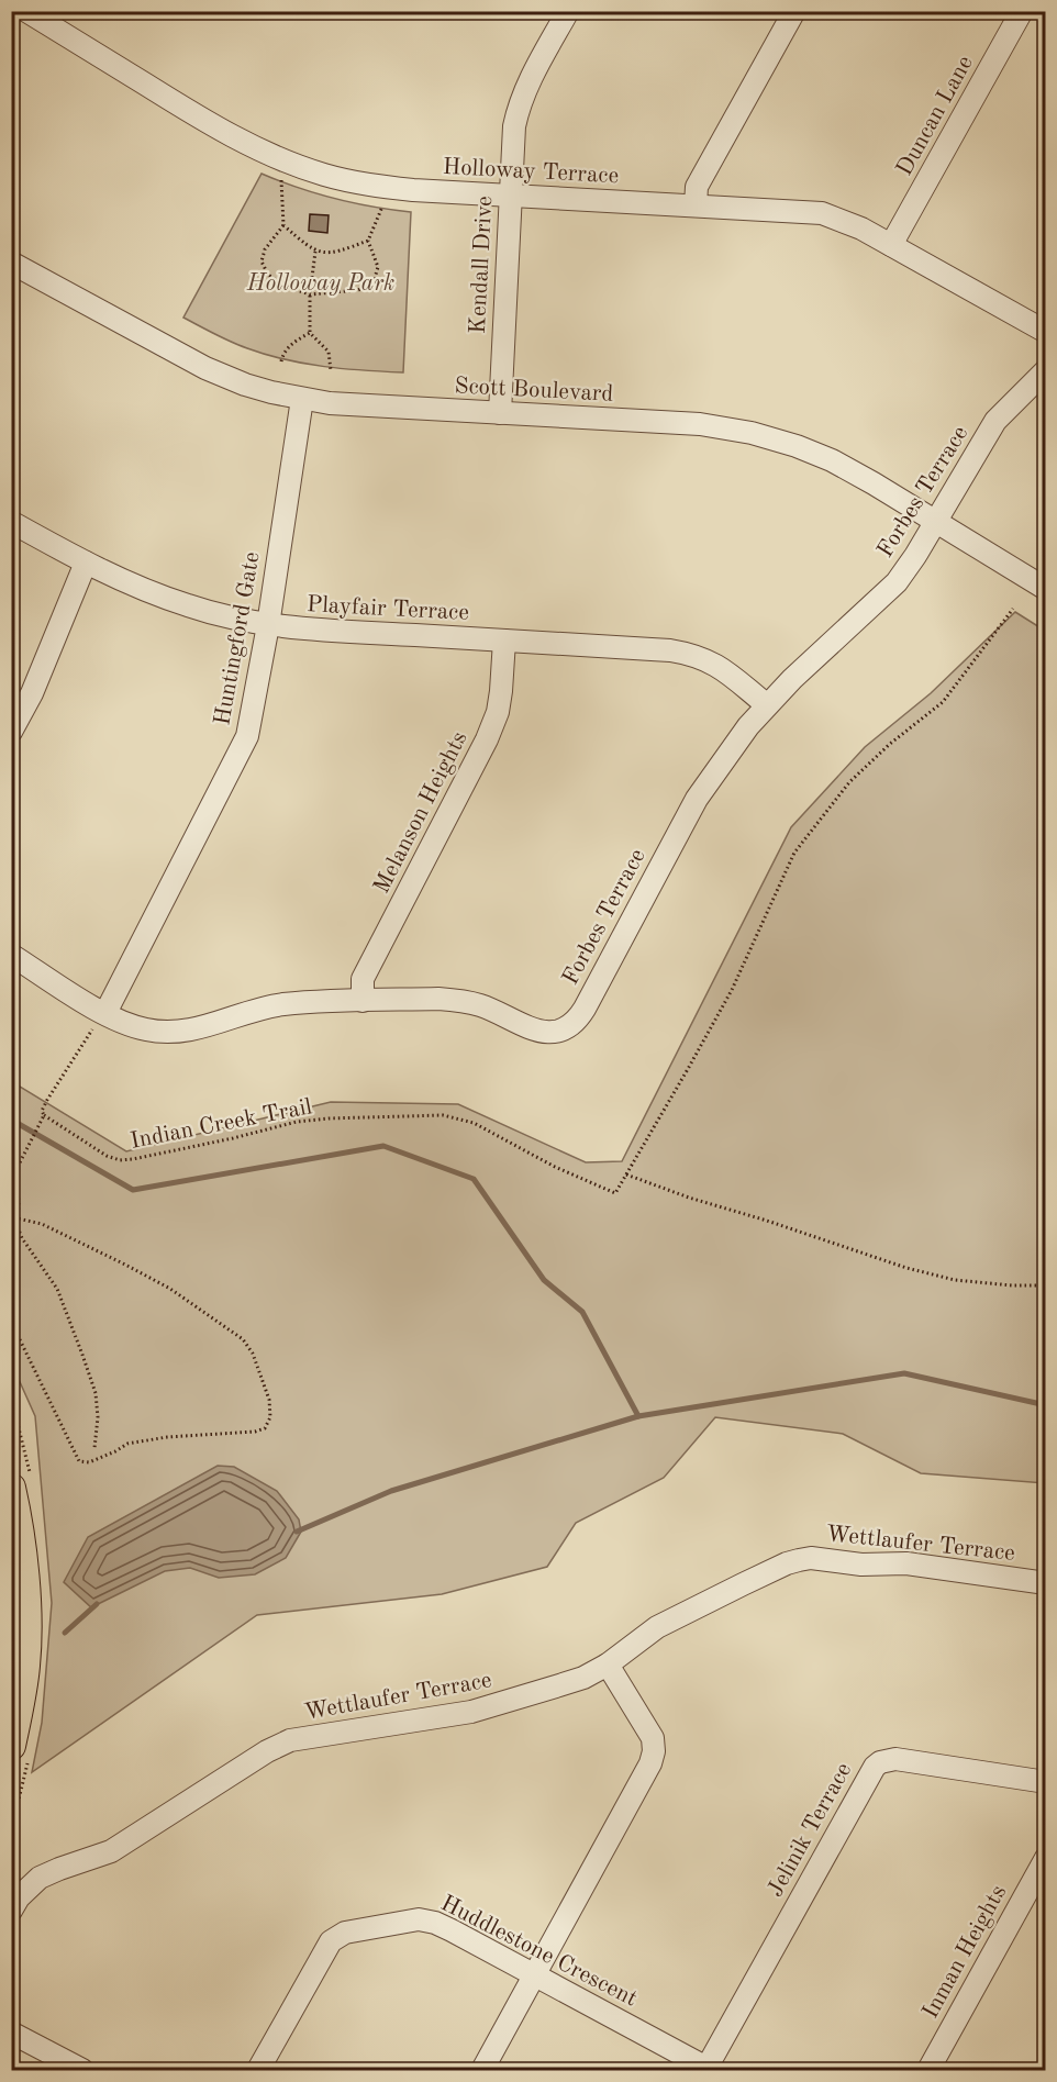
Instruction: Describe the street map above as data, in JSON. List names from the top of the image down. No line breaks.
{"streets":{"street":["Duncan Lane","Holloway Terrace","Kendall Drive","Scott Boulevard","Forbes Terrace","Playfair Terrace","Huntingford Gate","Melanson Heights","Wettlaufer Terrace","Jelinik Terrace","Huddlestone Crescent","Inman Heights"],"path":["Indian Creek Trail"]},"crossings":[["Duncan Lane","Holloway Terrace"],["Holloway Terrace","Kendall Drive"],["Kendall Drive","Scott Boulevard"],["Scott Boulevard","Forbes Terrace"],["Scott Boulevard","Huntingford Gate"],["Forbes Terrace","Playfair Terrace"],["Forbes Terrace","Huntingford Gate"],["Forbes Terrace","Melanson Heights"],["Playfair Terrace","Huntingford Gate"],["Playfair Terrace","Melanson Heights"],["Jelinik Terrace","Huddlestone Crescent"]],"parks":["Holloway Park"]}
